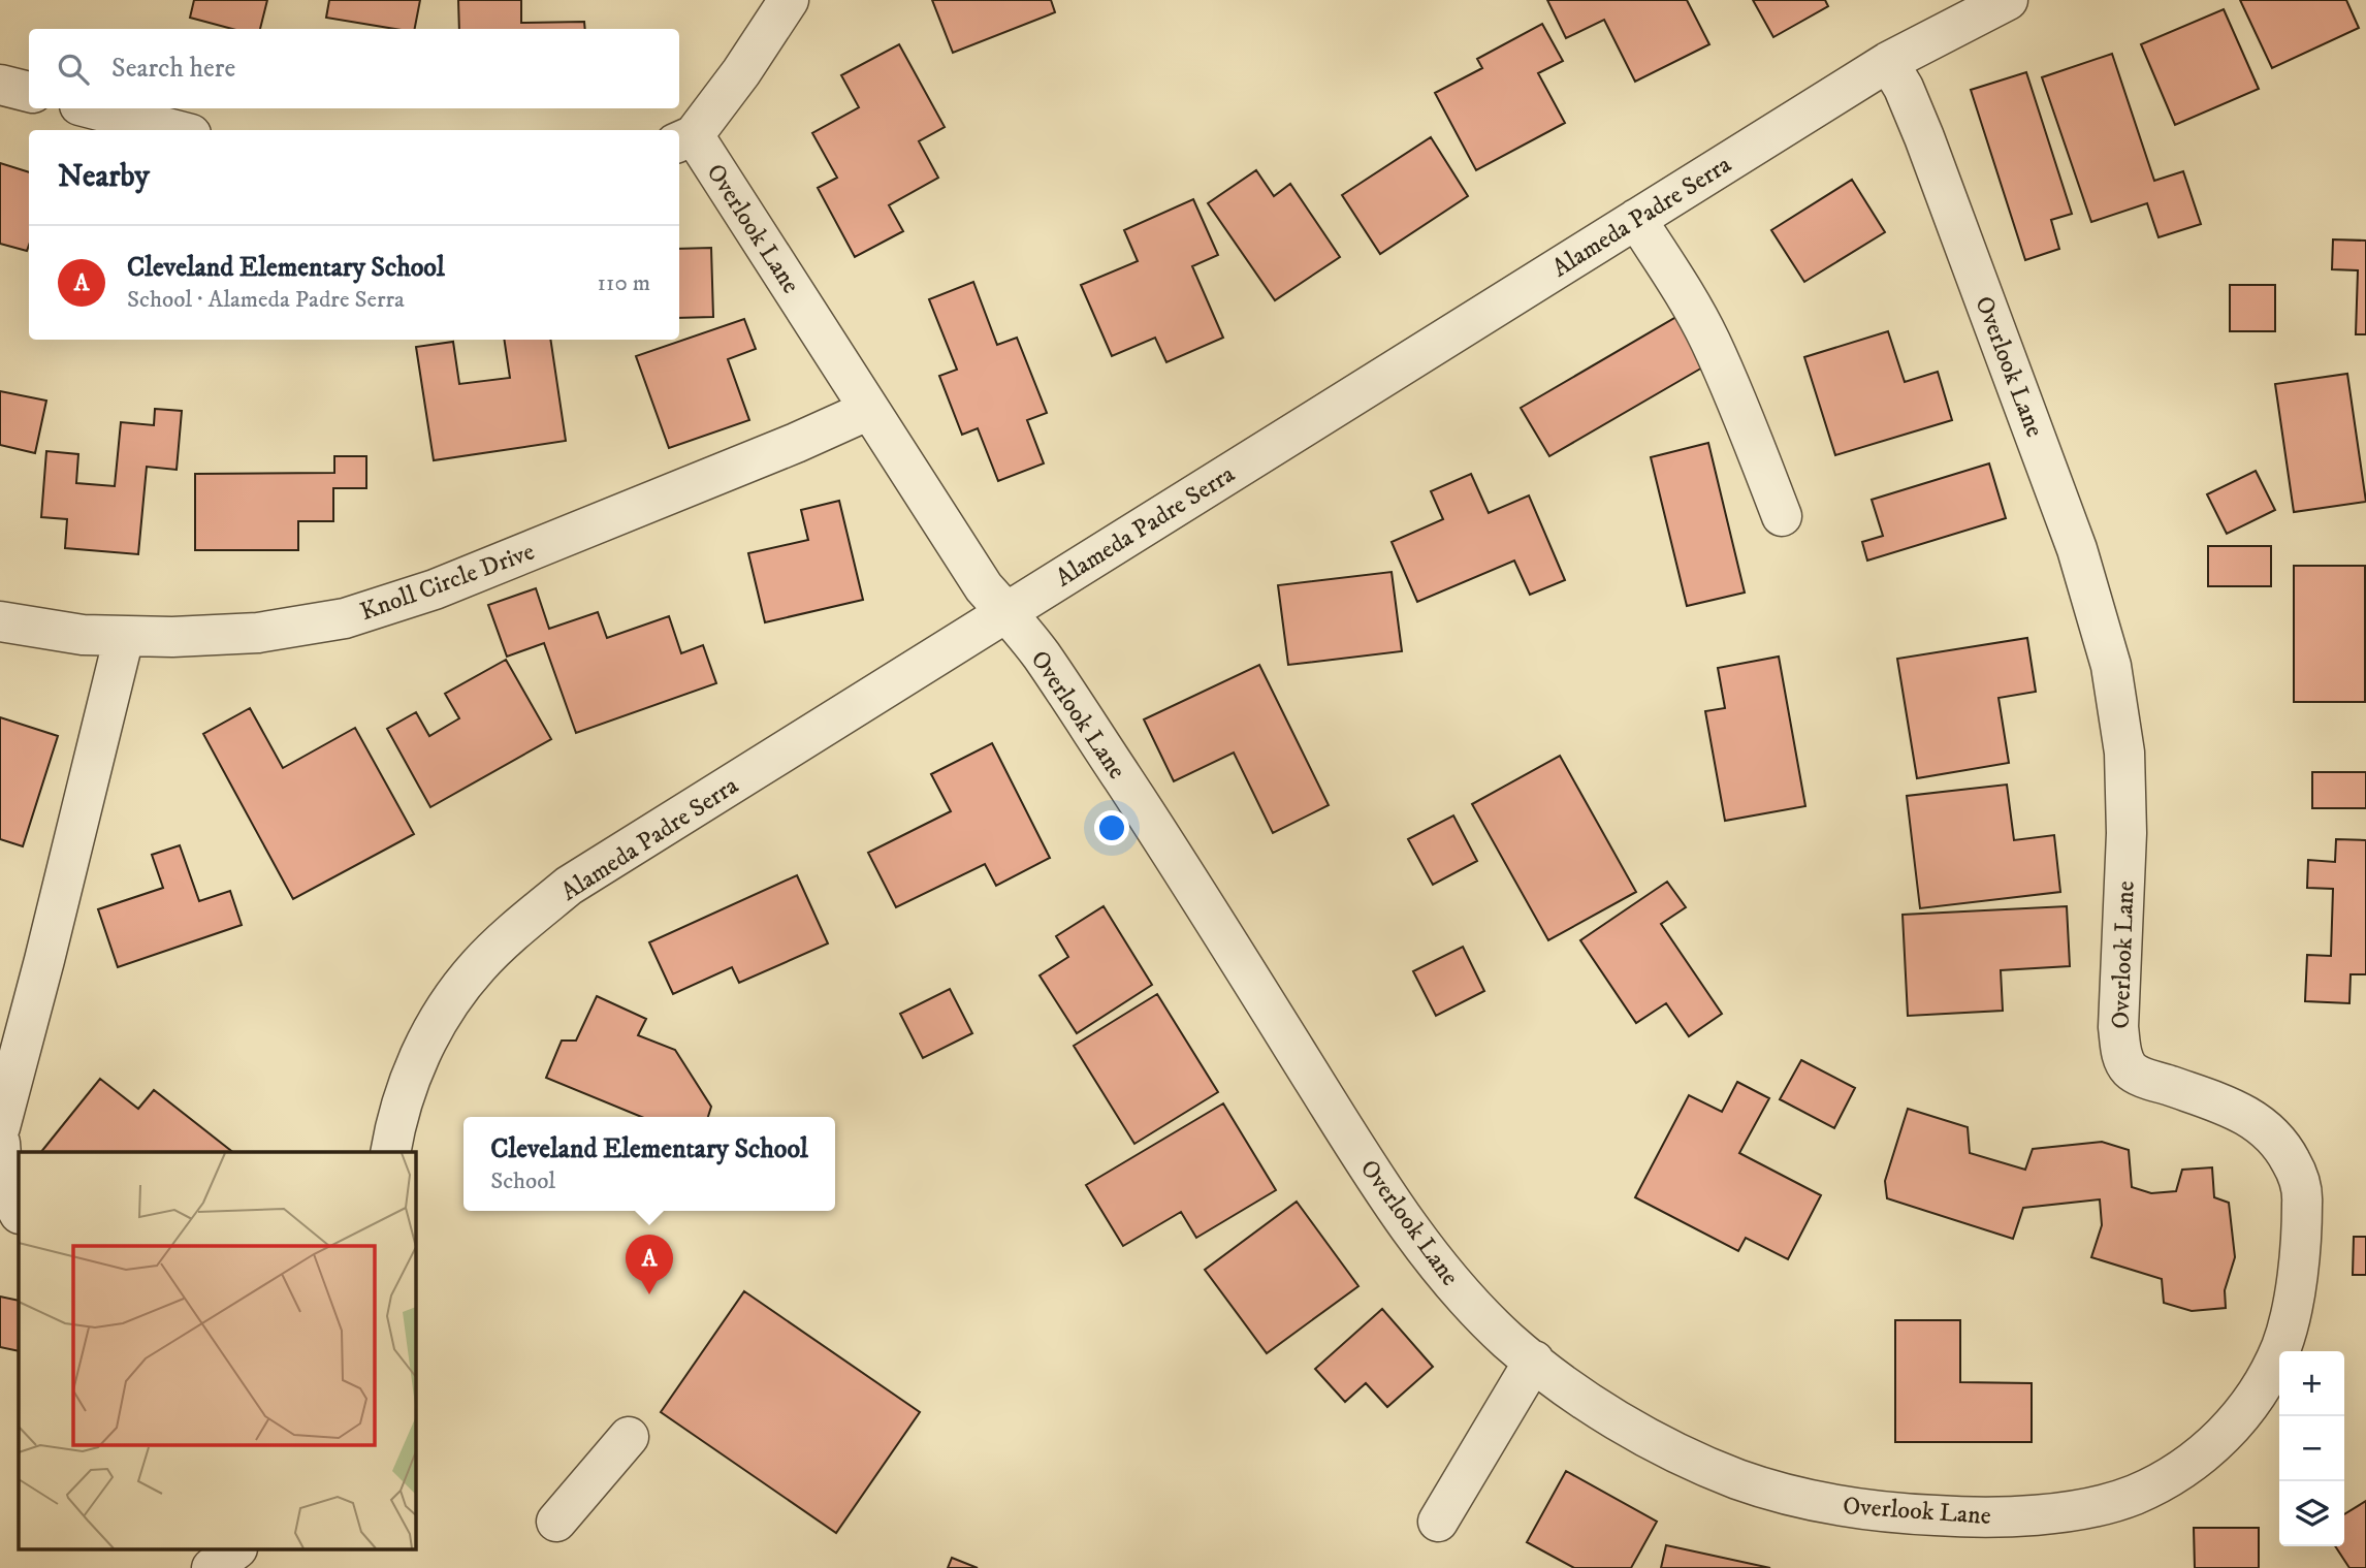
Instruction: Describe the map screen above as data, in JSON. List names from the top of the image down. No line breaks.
{"streets":{"street":["Alameda Padre Serra","Overlook Lane","Knoll Circle Drive"]},"crossings":[["Alameda Padre Serra","Overlook Lane"],["Overlook Lane","Knoll Circle Drive"]],"page":{"search":"Search here","heading":"Nearby","list":[{"mark":"A","name":"Cleveland Elementary School","note":"School · Alameda Padre Serra","value":"110 m"}],"popup":["Cleveland Elementary School","School"],"pins":"A","map_buttons":["+","−"]}}
